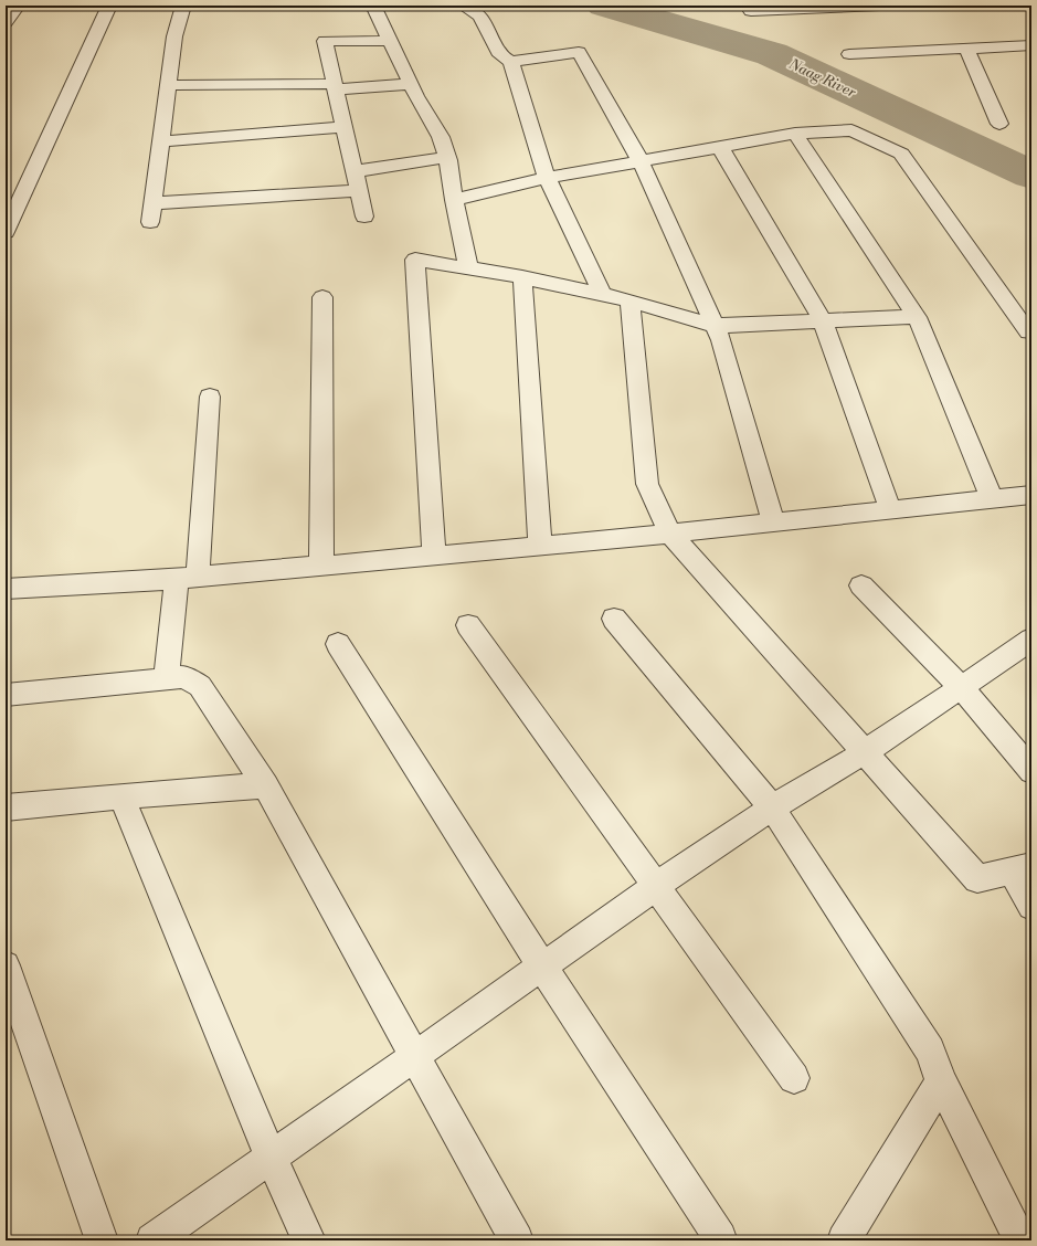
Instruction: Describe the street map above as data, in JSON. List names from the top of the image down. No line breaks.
{"water":["Naag River"]}
